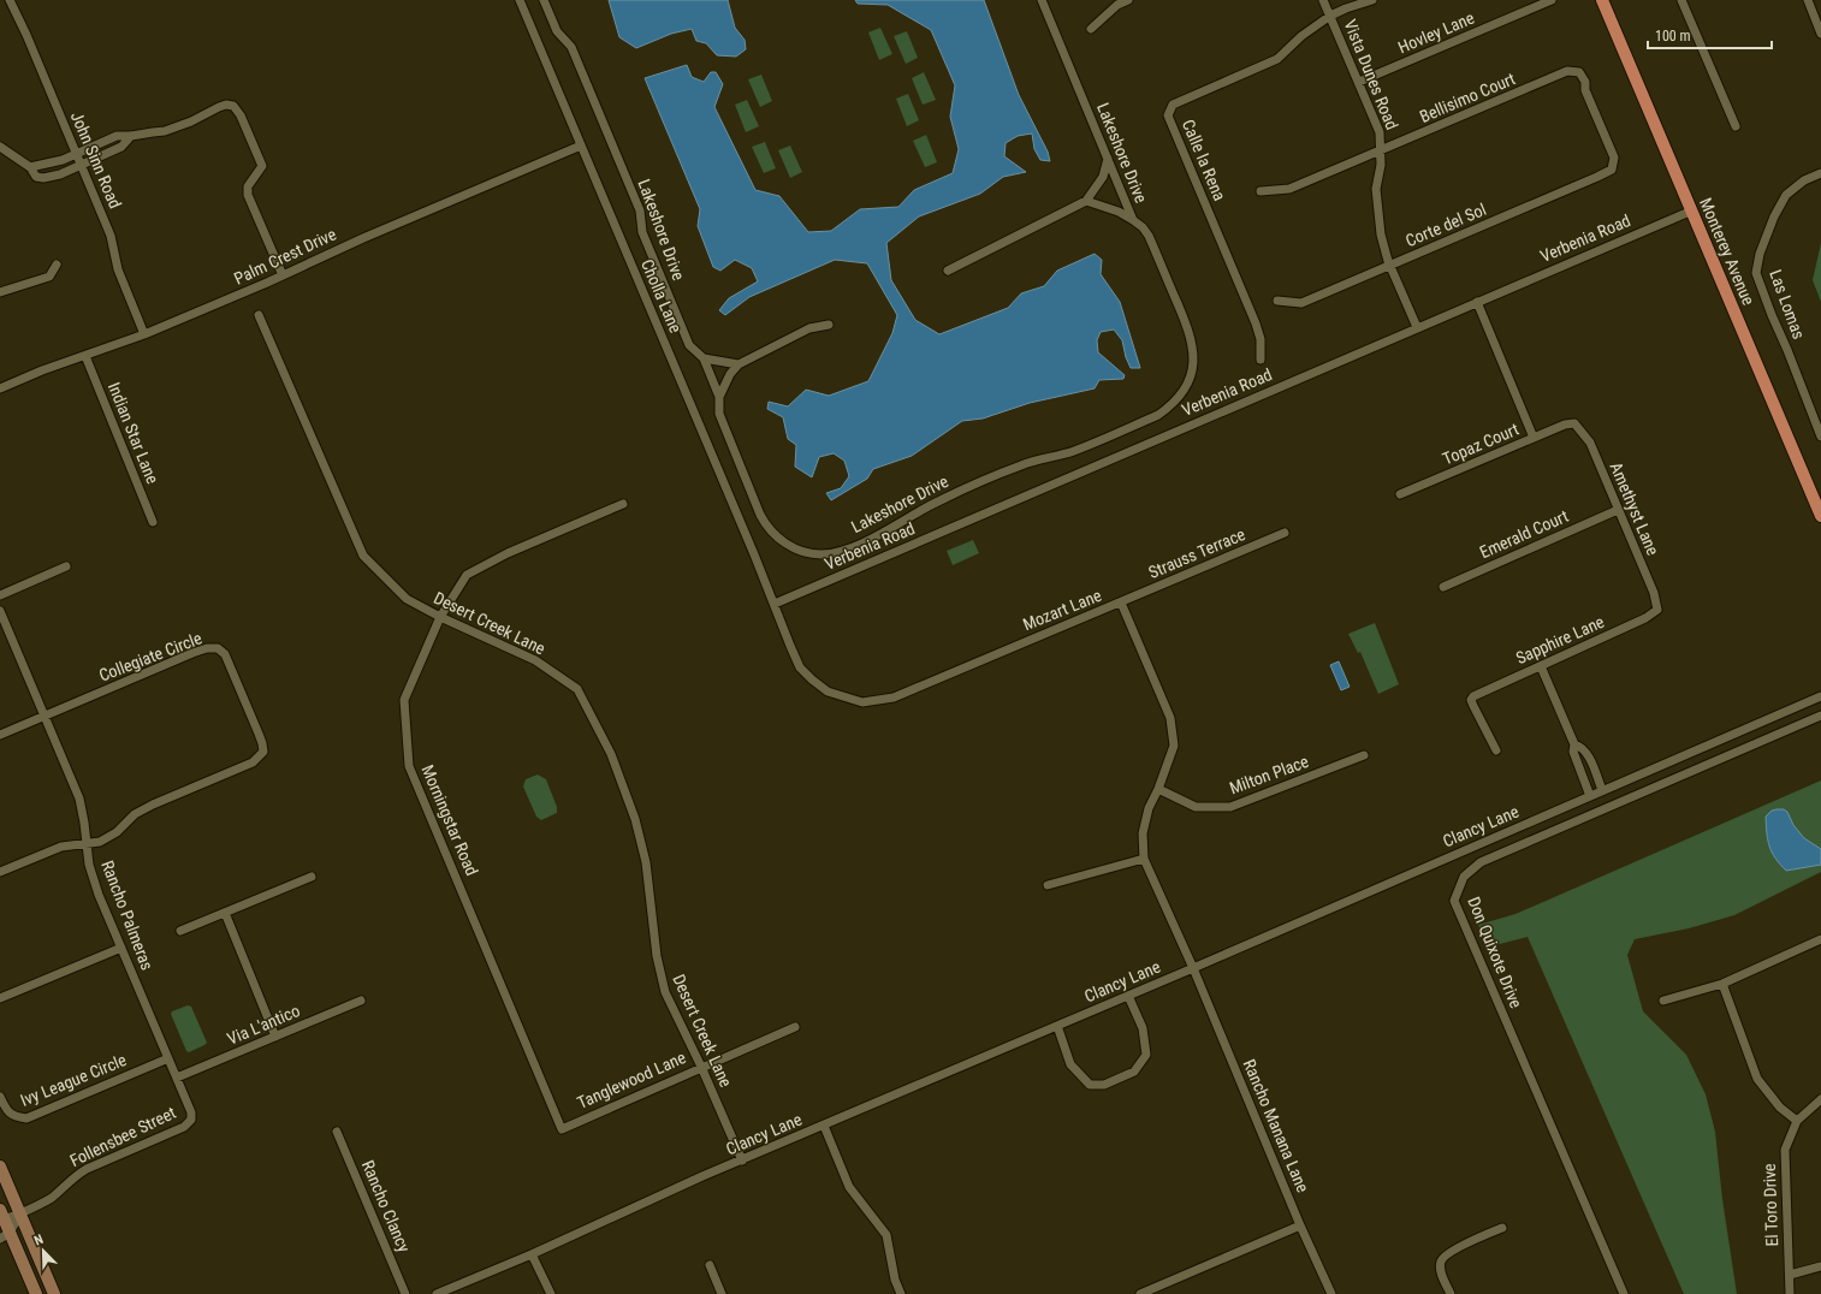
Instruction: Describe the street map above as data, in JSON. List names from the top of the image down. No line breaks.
{"streets":{"main road":["Monterey Avenue"],"street":["Hovley Lane","Vista Dunes Road","Bellisimo Court","Lakeshore Drive","John Sinn Road","Calle la Rena","Corte del Sol","Verbenia Road","Palm Crest Drive","Cholla Lane","Las Lomas","Indian Star Lane","Topaz Court","Amethyst Lane","Emerald Court","Strauss Terrace","Mozart Lane","Desert Creek Lane","Sapphire Lane","Collegiate Circle","Milton Place","Morningstar Road","Clancy Lane","Rancho Palmeras","Don Quixote Drive","Via L'antico","Ivy League Circle","Tanglewood Lane","Rancho Manana Lane","Follensbee Street","El Toro Drive","Rancho Clancy"]},"crossings":[["Hovley Lane","Vista Dunes Road"],["Vista Dunes Road","Bellisimo Court"],["Vista Dunes Road","Calle la Rena"],["Vista Dunes Road","Corte del Sol"],["Vista Dunes Road","Verbenia Road"],["Bellisimo Court","Corte del Sol"],["John Sinn Road","Palm Crest Drive"],["Verbenia Road","Monterey Avenue"],["Verbenia Road","Cholla Lane"],["Verbenia Road","Mozart Lane"],["Palm Crest Drive","Cholla Lane"],["Palm Crest Drive","Indian Star Lane"],["Cholla Lane","Mozart Lane"],["Topaz Court","Amethyst Lane"],["Amethyst Lane","Emerald Court"],["Amethyst Lane","Sapphire Lane"],["Strauss Terrace","Mozart Lane"],["Mozart Lane","Milton Place"],["Mozart Lane","Clancy Lane"],["Mozart Lane","Rancho Manana Lane"],["Desert Creek Lane","Morningstar Road"],["Desert Creek Lane","Clancy Lane"],["Desert Creek Lane","Tanglewood Lane"],["Collegiate Circle","Rancho Palmeras"],["Morningstar Road","Tanglewood Lane"],["Clancy Lane","Rancho Manana Lane"],["Rancho Palmeras","Via L'antico"],["Rancho Palmeras","Ivy League Circle"],["Rancho Palmeras","Follensbee Street"]],"scale_bar":"100 m","north":"top left"}
